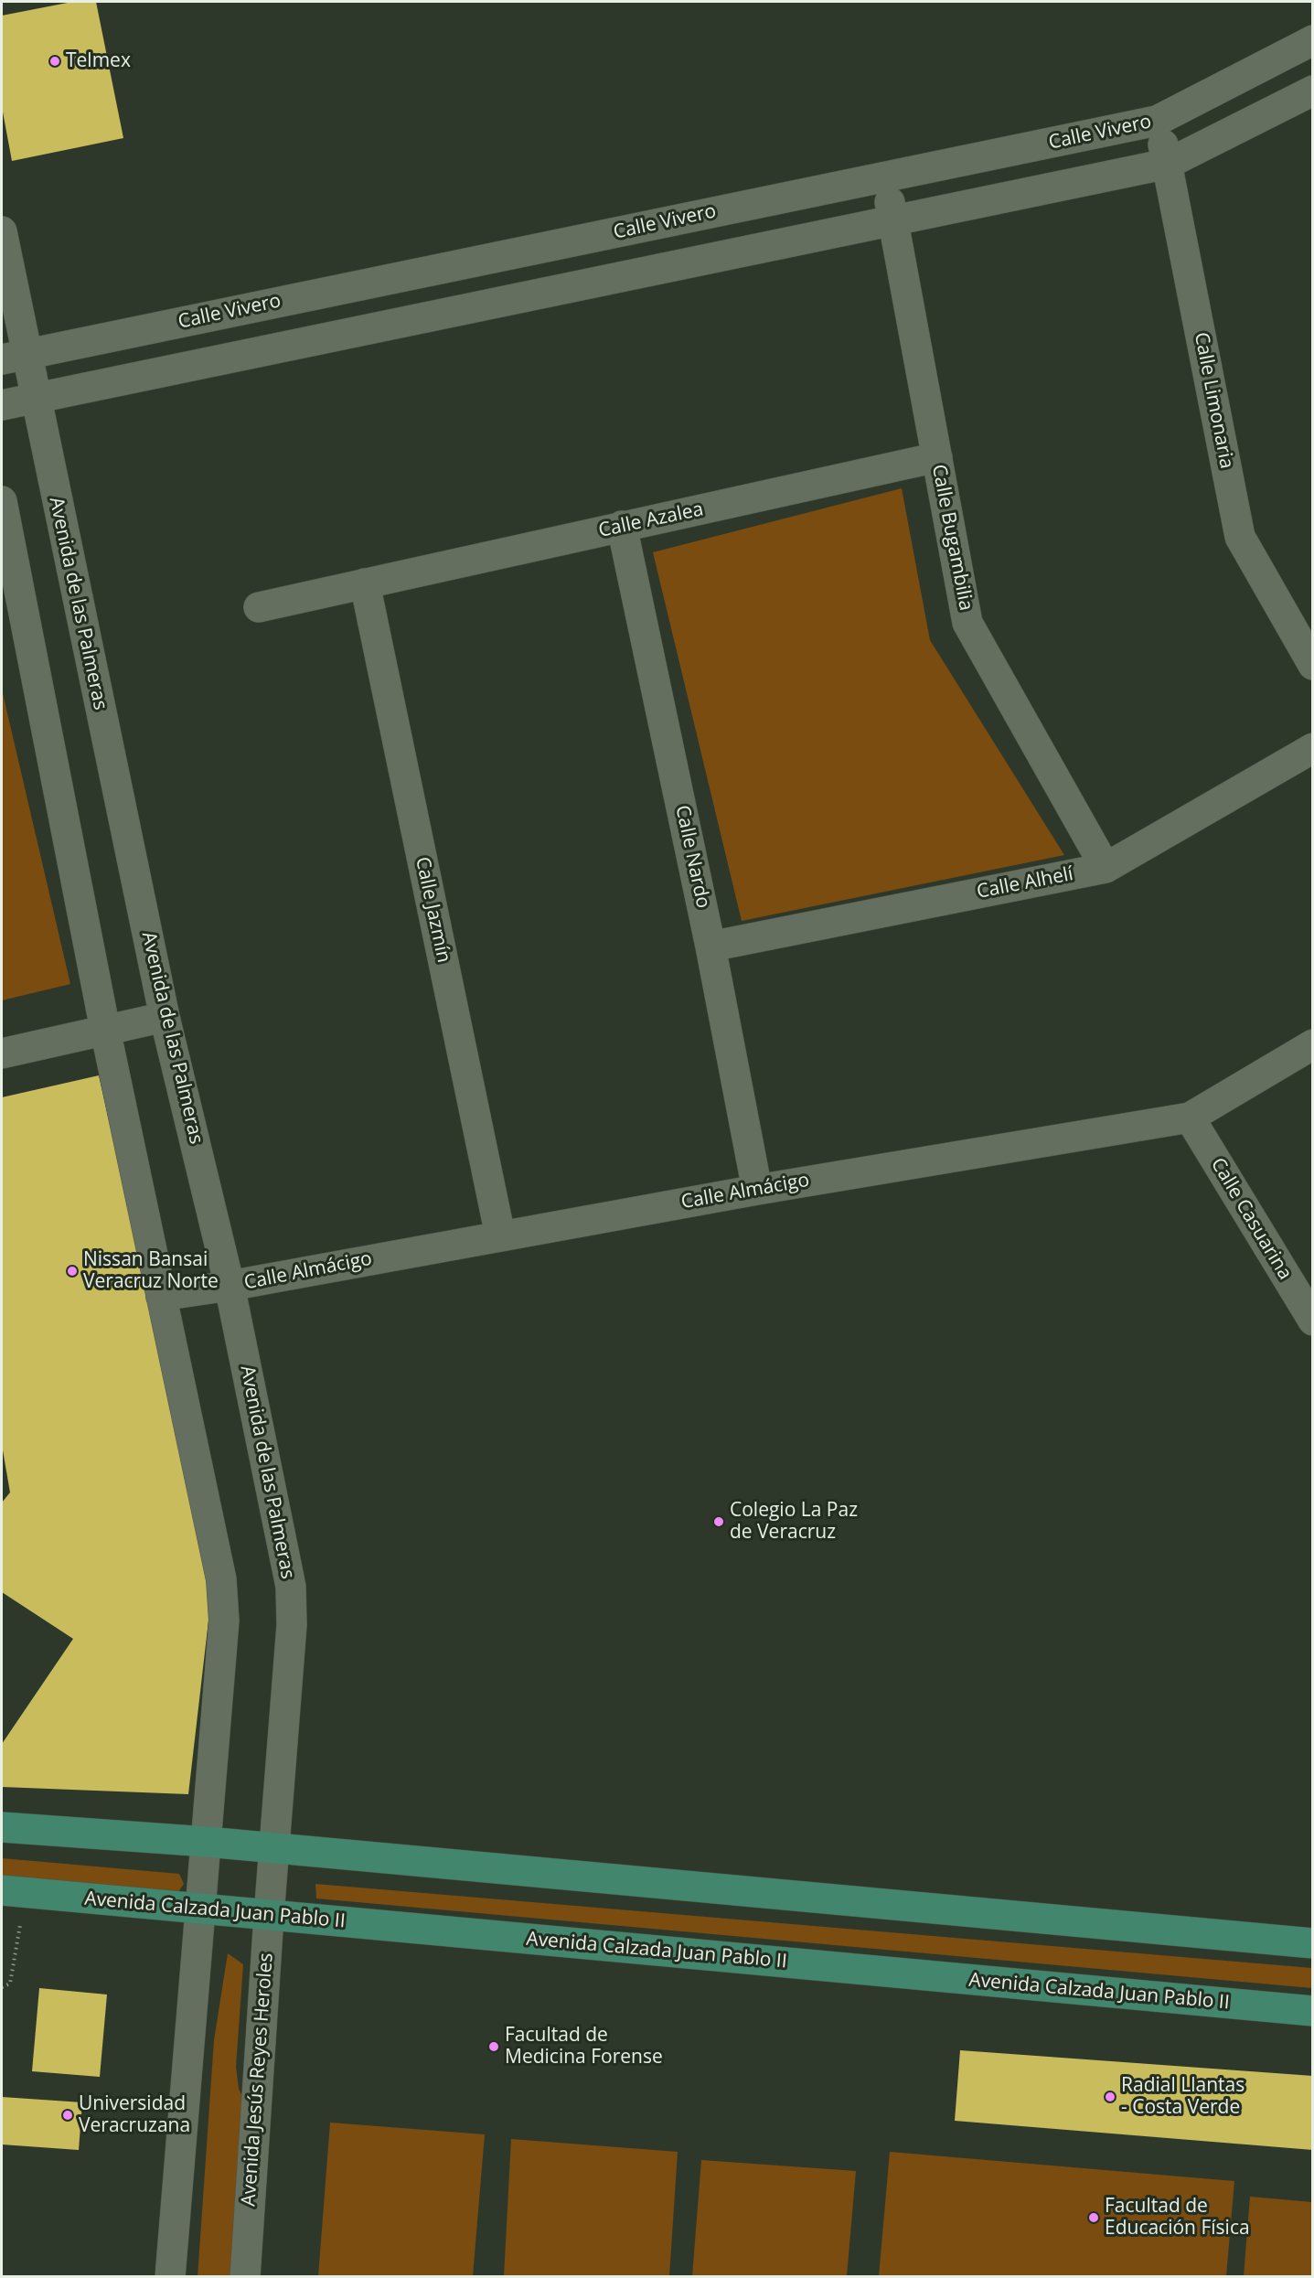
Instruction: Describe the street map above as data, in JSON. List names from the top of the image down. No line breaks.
{"streets":{"main road":["Avenida Calzada Juan Pablo II"],"street":["Calle Vivero","Calle Limonaria","Calle Azalea","Calle Bugambilia","Avenida de las Palmeras","Calle Nardo","Calle Alhelí","Calle Jazmín","Calle Almácigo","Calle Casuarina","Avenida Jesús Reyes Heroles"]},"crossings":[["Calle Vivero","Calle Limonaria"],["Calle Vivero","Calle Bugambilia"],["Calle Vivero","Avenida de las Palmeras"],["Calle Azalea","Calle Bugambilia"],["Calle Azalea","Calle Nardo"],["Calle Azalea","Calle Jazmín"],["Calle Bugambilia","Calle Alhelí"],["Avenida de las Palmeras","Calle Almácigo"],["Avenida de las Palmeras","Avenida Jesús Reyes Heroles"],["Calle Nardo","Calle Alhelí"],["Calle Nardo","Calle Almácigo"],["Calle Jazmín","Calle Almácigo"],["Calle Almácigo","Calle Casuarina"],["Avenida Calzada Juan Pablo II","Avenida Jesús Reyes Heroles"]],"places":["Telmex","Nissan Bansai Veracruz Norte","Colegio La Paz de Veracruz","Facultad de Medicina Forense","Radial Llantas - Costa Verde","Universidad Veracruzana","Facultad de Educación Física"]}
